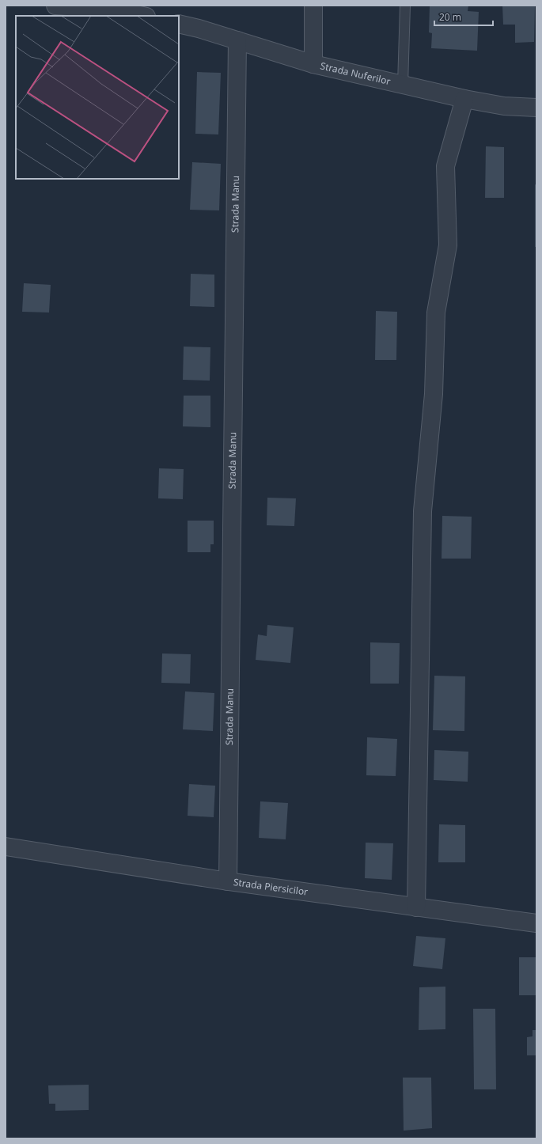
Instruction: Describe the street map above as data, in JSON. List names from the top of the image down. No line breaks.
{"streets":{"street":["Strada Nuferilor","Strada Manu","Strada Piersicilor"]},"crossings":[["Strada Nuferilor","Strada Manu"],["Strada Manu","Strada Piersicilor"]],"scale_bar":"20 m"}
